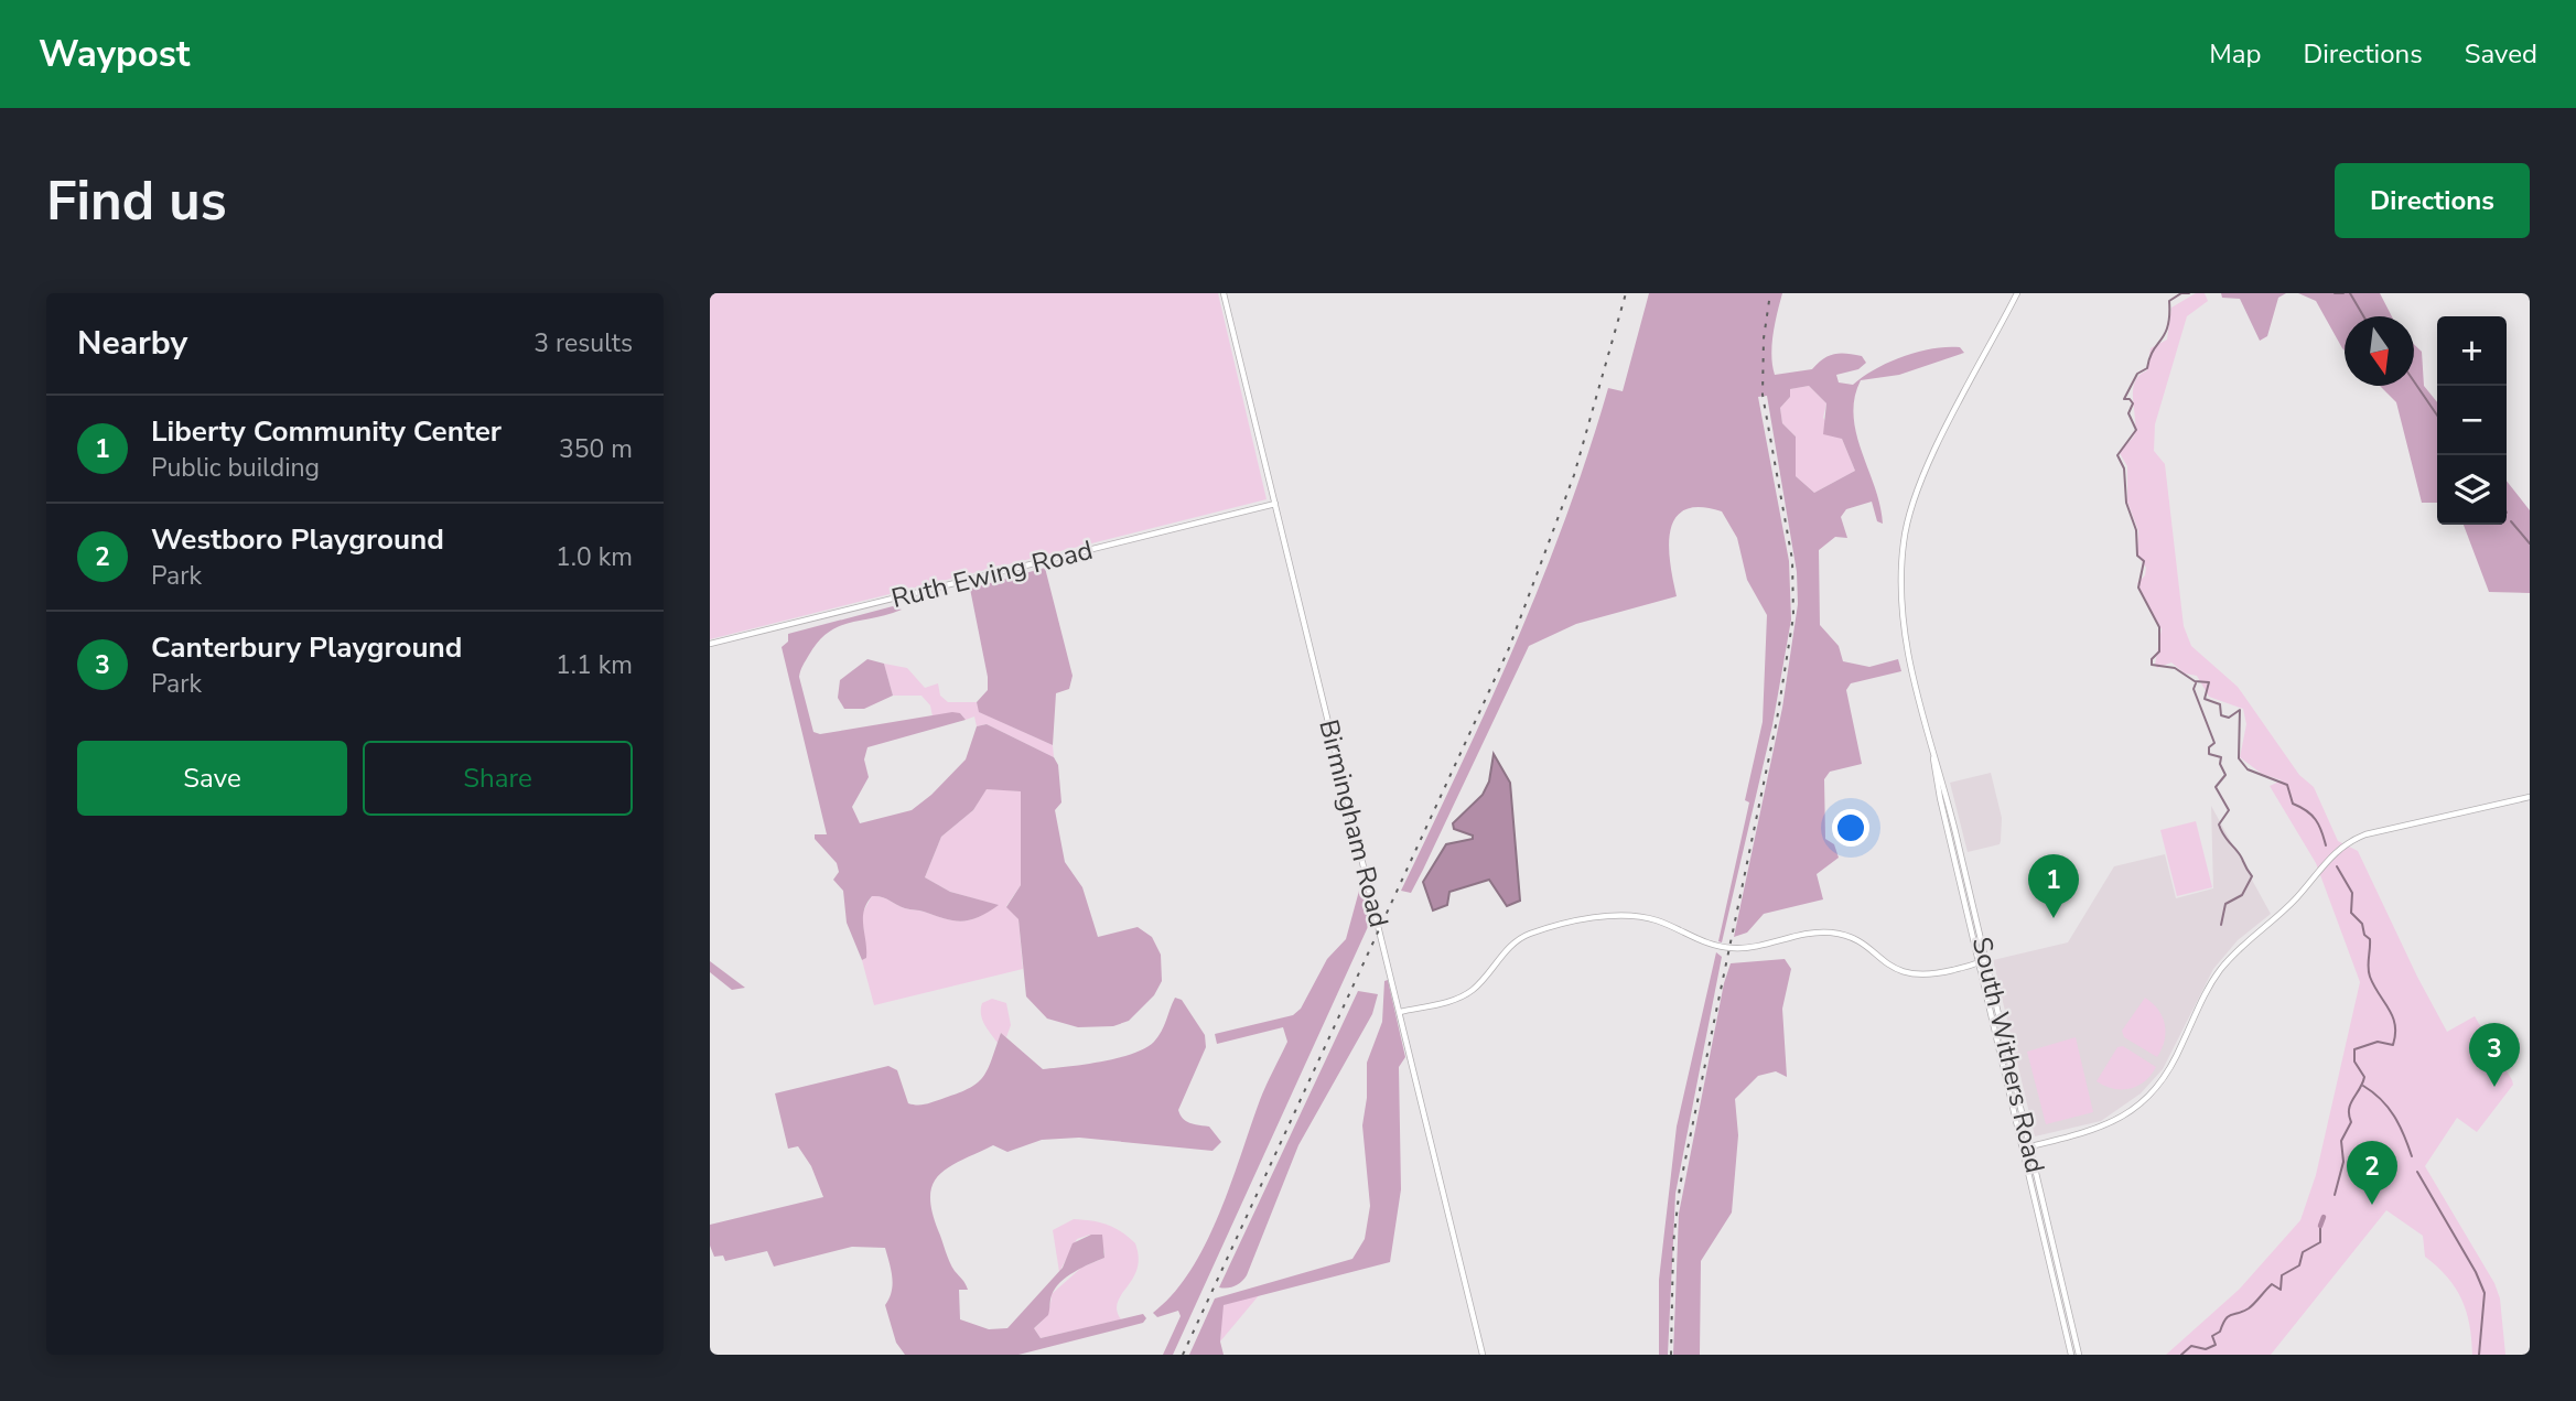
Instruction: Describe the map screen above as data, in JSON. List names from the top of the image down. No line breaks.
{"streets":{"street":["Ruth Ewing Road","Birmingham Road","South Withers Road"]},"crossings":[["Ruth Ewing Road","Birmingham Road"]],"north":"bottom","page":{"header":"Waypost","nav":["Map","Directions","Saved"],"buttons":["Directions",["Save","Share"]],"title":"Find us","heading":["Nearby","3 results"],"map_buttons":["+","−"],"list":[{"mark":"1","name":"Liberty Community Center","note":"Public building","value":"350 m"},{"mark":"2","name":"Westboro Playground","note":"Park","value":"1.0 km"},{"mark":"3","name":"Canterbury Playground","note":"Park","value":"1.1 km"}],"pins":["1","3","2"]}}
